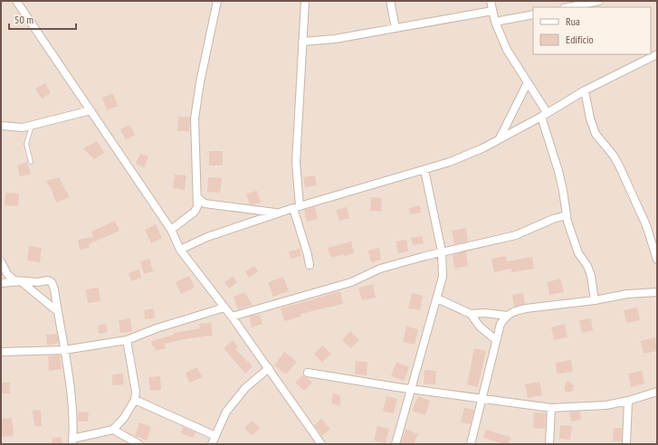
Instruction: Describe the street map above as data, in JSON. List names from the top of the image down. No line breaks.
{"legend":["Rua","Edifício"],"scale_bar":"50 m"}
